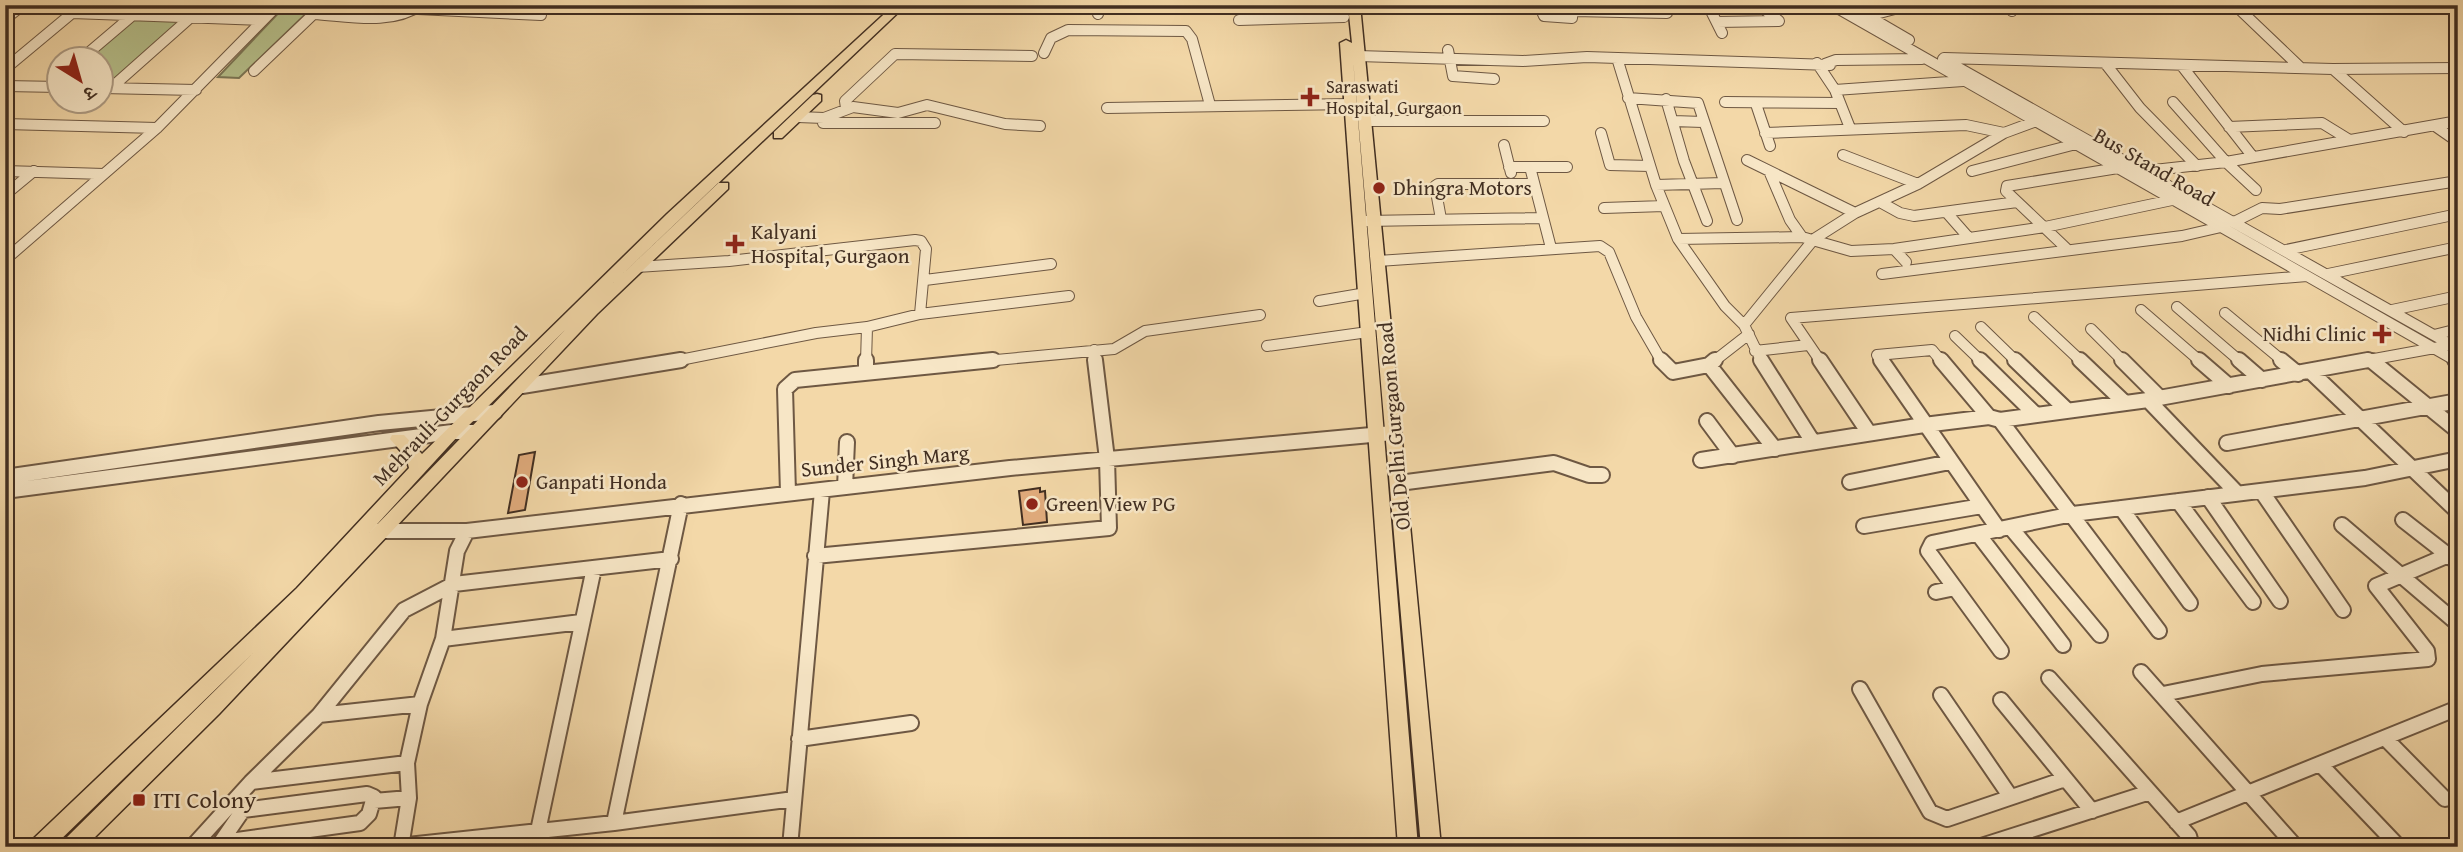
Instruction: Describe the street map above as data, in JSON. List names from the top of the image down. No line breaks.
{"streets":{"main road":["Mehrauli-Gurgaon Road","Old Delhi Gurgaon Road"],"street":["Bus Stand Road","Sunder Singh Marg"]},"crossings":[["Mehrauli-Gurgaon Road","Sunder Singh Marg"],["Old Delhi Gurgaon Road","Sunder Singh Marg"]],"places":{"health":["Saraswati Hospital, Gurgaon","Kalyani Hospital, Gurgaon","Nidhi Clinic"],"other":["Dhingra Motors","Ganpati Honda","Green View PG"],"transit":["ITI Colony"]},"north":"bottom right"}
